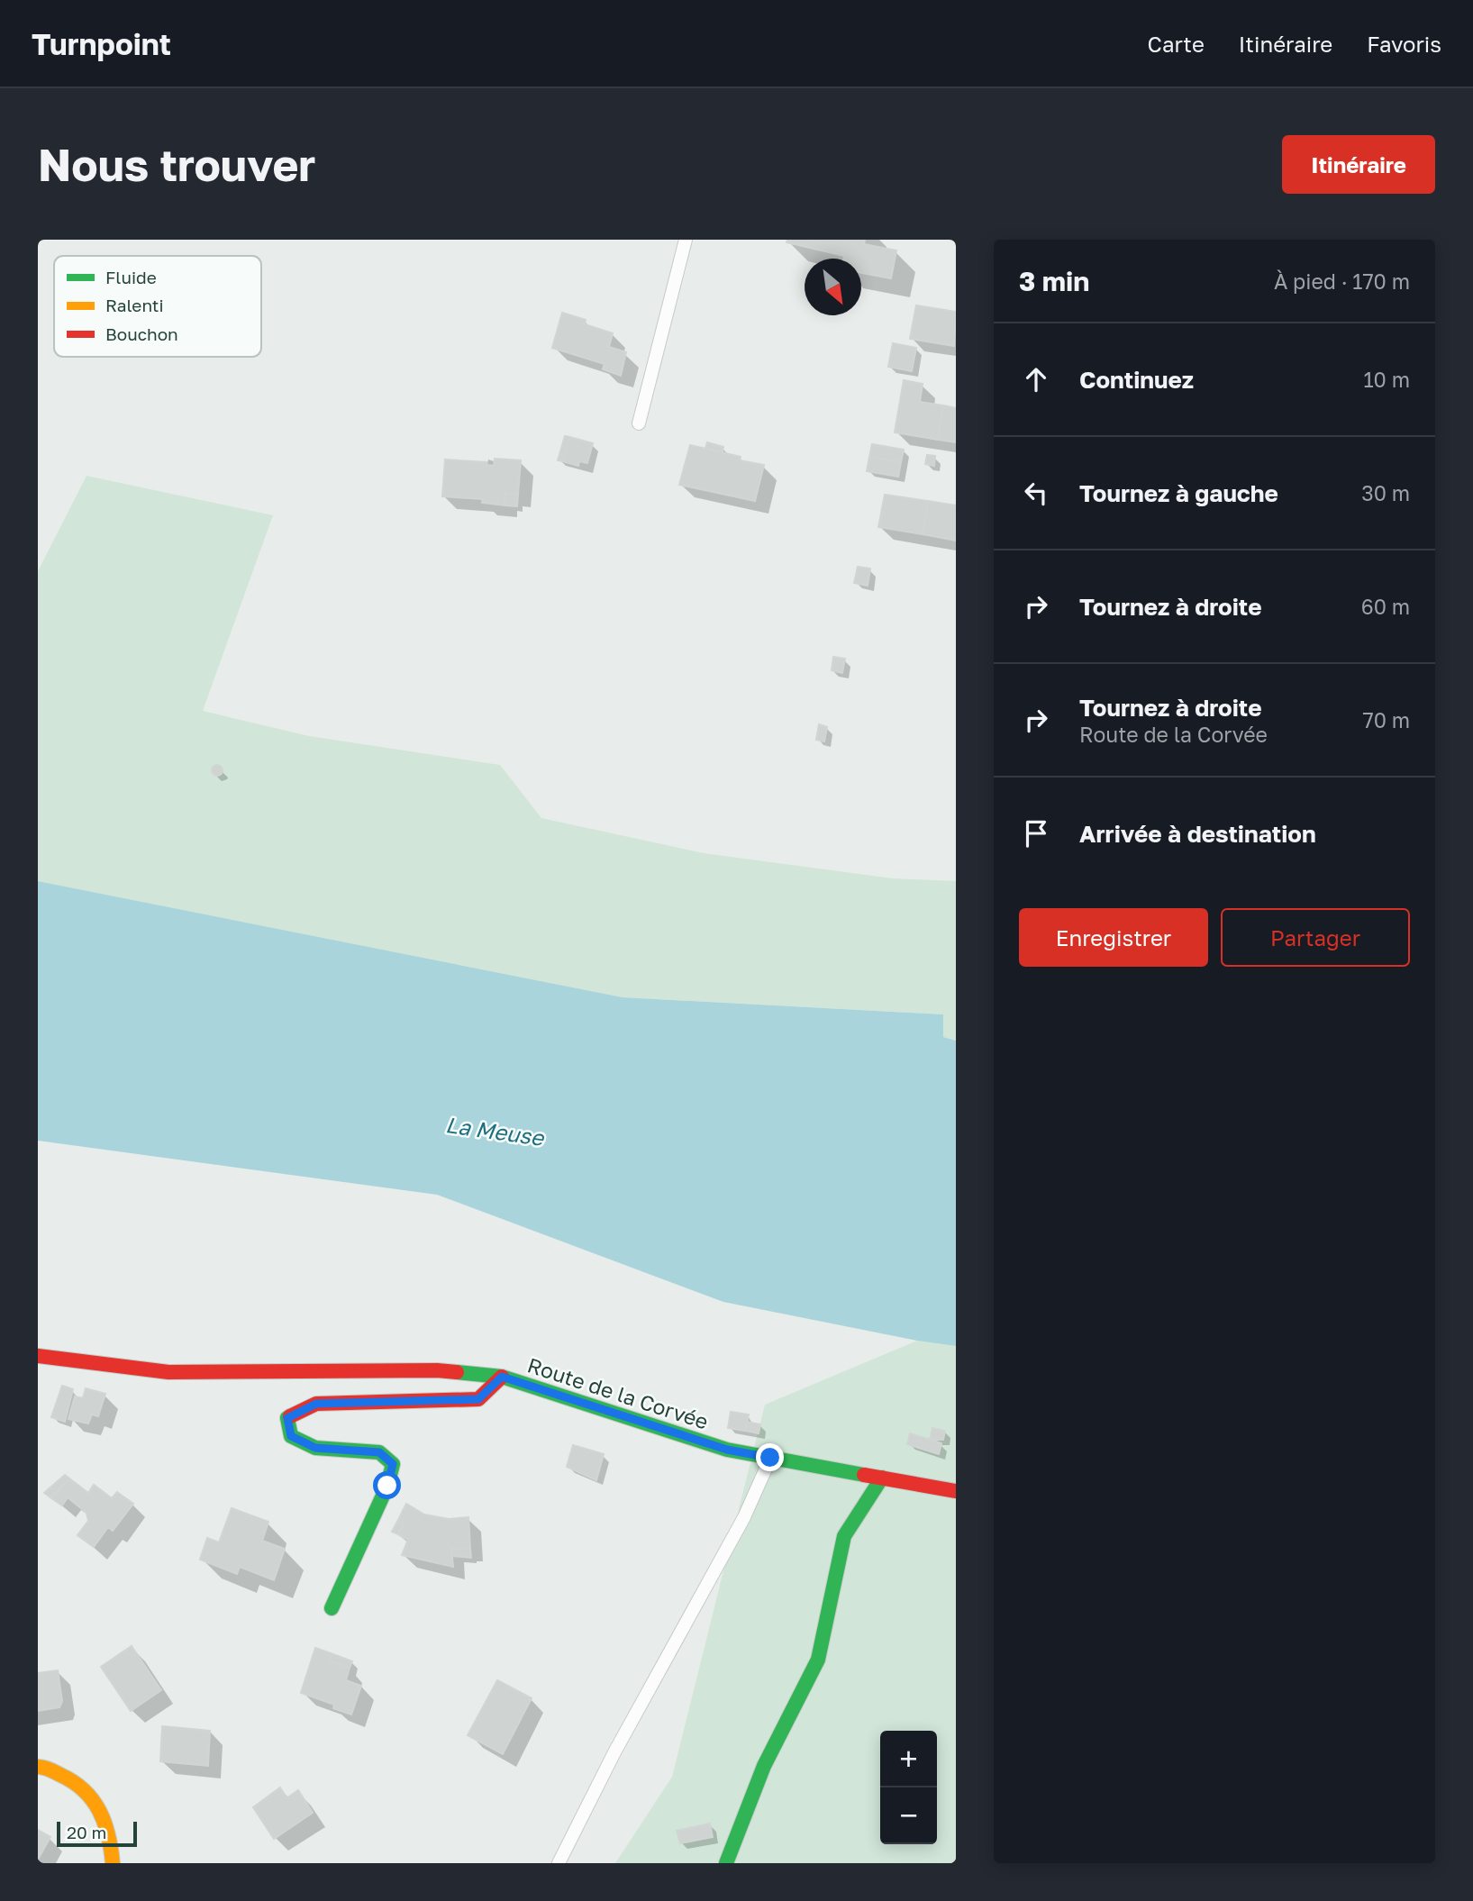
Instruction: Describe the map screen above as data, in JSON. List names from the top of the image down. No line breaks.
{"streets":{"street":["Route de la Corvée"]},"water":["La Meuse"],"legend":["Fluide","Ralenti","Bouchon"],"scale_bar":"20 m","north":"bottom right","page":{"header":"Turnpoint","nav":["Carte","Itinéraire","Favoris"],"buttons":["Itinéraire",["Enregistrer","Partager"]],"title":"Nous trouver","heading":["3 min","À pied · 170 m"],"list":[["Continuez","10 m"],["Tournez à gauche","30 m"],["Tournez à droite","60 m"],["Tournez à droite","Route de la Corvée","70 m"],"Arrivée à destination"],"map_buttons":["+","−"],"scale":"20 m"}}
